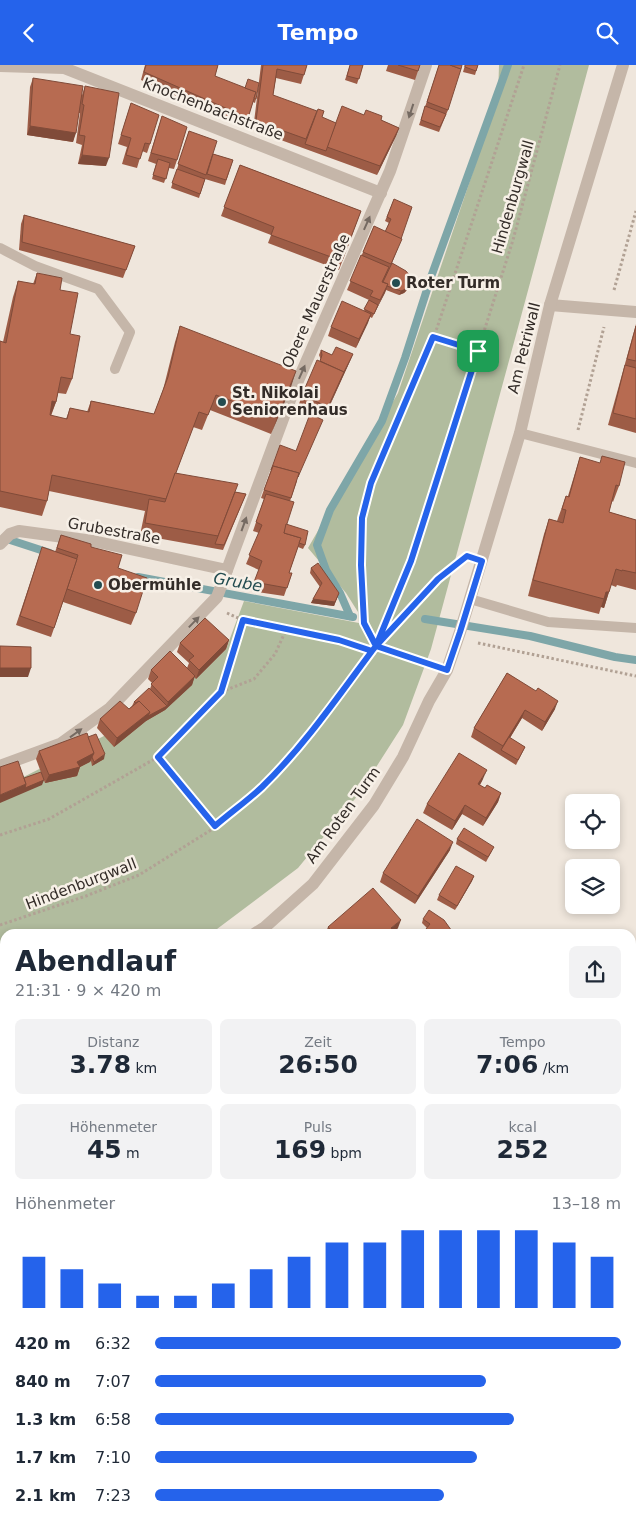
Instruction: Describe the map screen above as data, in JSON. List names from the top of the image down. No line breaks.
{"streets":{"street":["Knochenbachstraße","Obere Mauerstraße","Am Petriwall","Grubestraße","Am Roten Turm"],"path":["Hindenburgwall"]},"crossings":[["Knochenbachstraße","Obere Mauerstraße"],["Hindenburgwall","Am Petriwall"],["Obere Mauerstraße","Grubestraße"],["Am Petriwall","Am Roten Turm"]],"water":["Grube"],"places":["Roter Turm","St. Nikolai Seniorenhaus","Obermühle"],"page":{"header":"Tempo","heading":["Abendlauf","21:31 · 9 × 420 m"],"stats":[["Distanz","3.78 km"],["Zeit","26:50"],["Tempo","7:06 /km"],["Höhenmeter","45 m"],["Puls","169 bpm"],["kcal","252"]],"chart":["Höhenmeter","13–18 m"],"list":[{"name":"420 m","note":"6:32"},{"name":"840 m","note":"7:07"},{"name":"1.3 km","note":"6:58"},{"name":"1.7 km","note":"7:10"},{"name":"2.1 km","note":"7:23"}]}}
